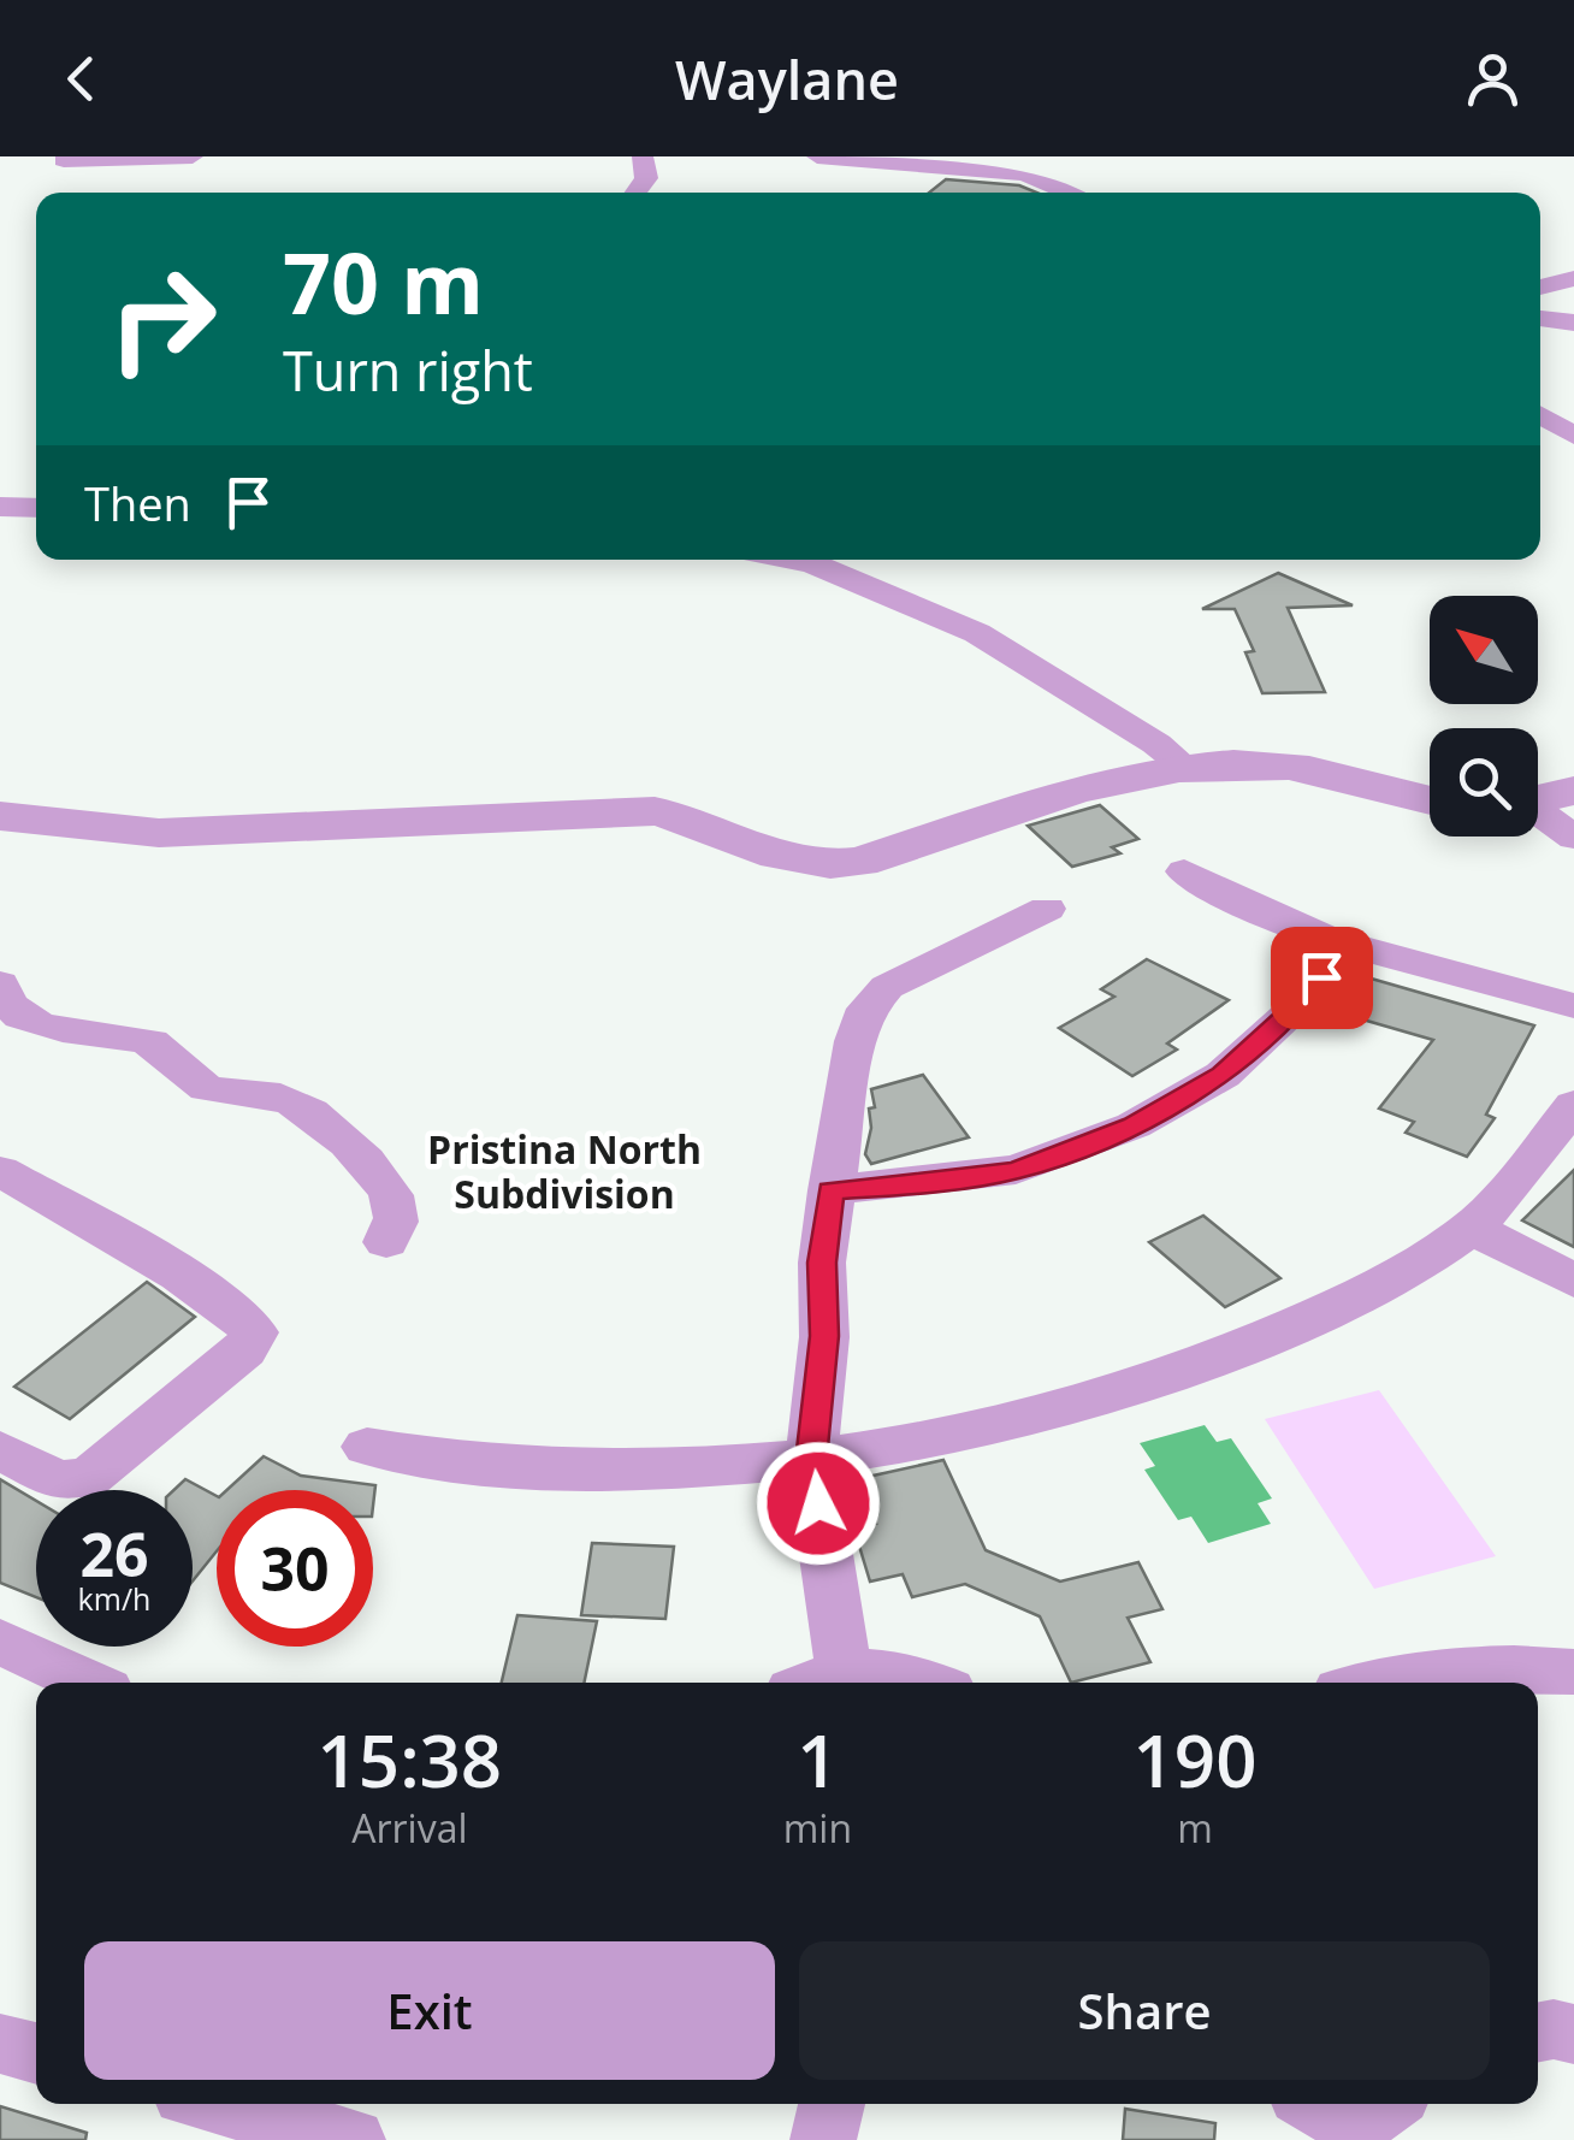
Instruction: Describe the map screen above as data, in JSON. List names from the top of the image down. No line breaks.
{"districts":["Pristina North Subdivision"],"north":"top left","page":{"header":"Waylane","turn":["70 m","Turn right"],"then":"Then","speed":"26 km/h","limit":"30","eta":["15:38","Arrival","1","min","190","m"],"buttons":["Exit","Share"]}}
